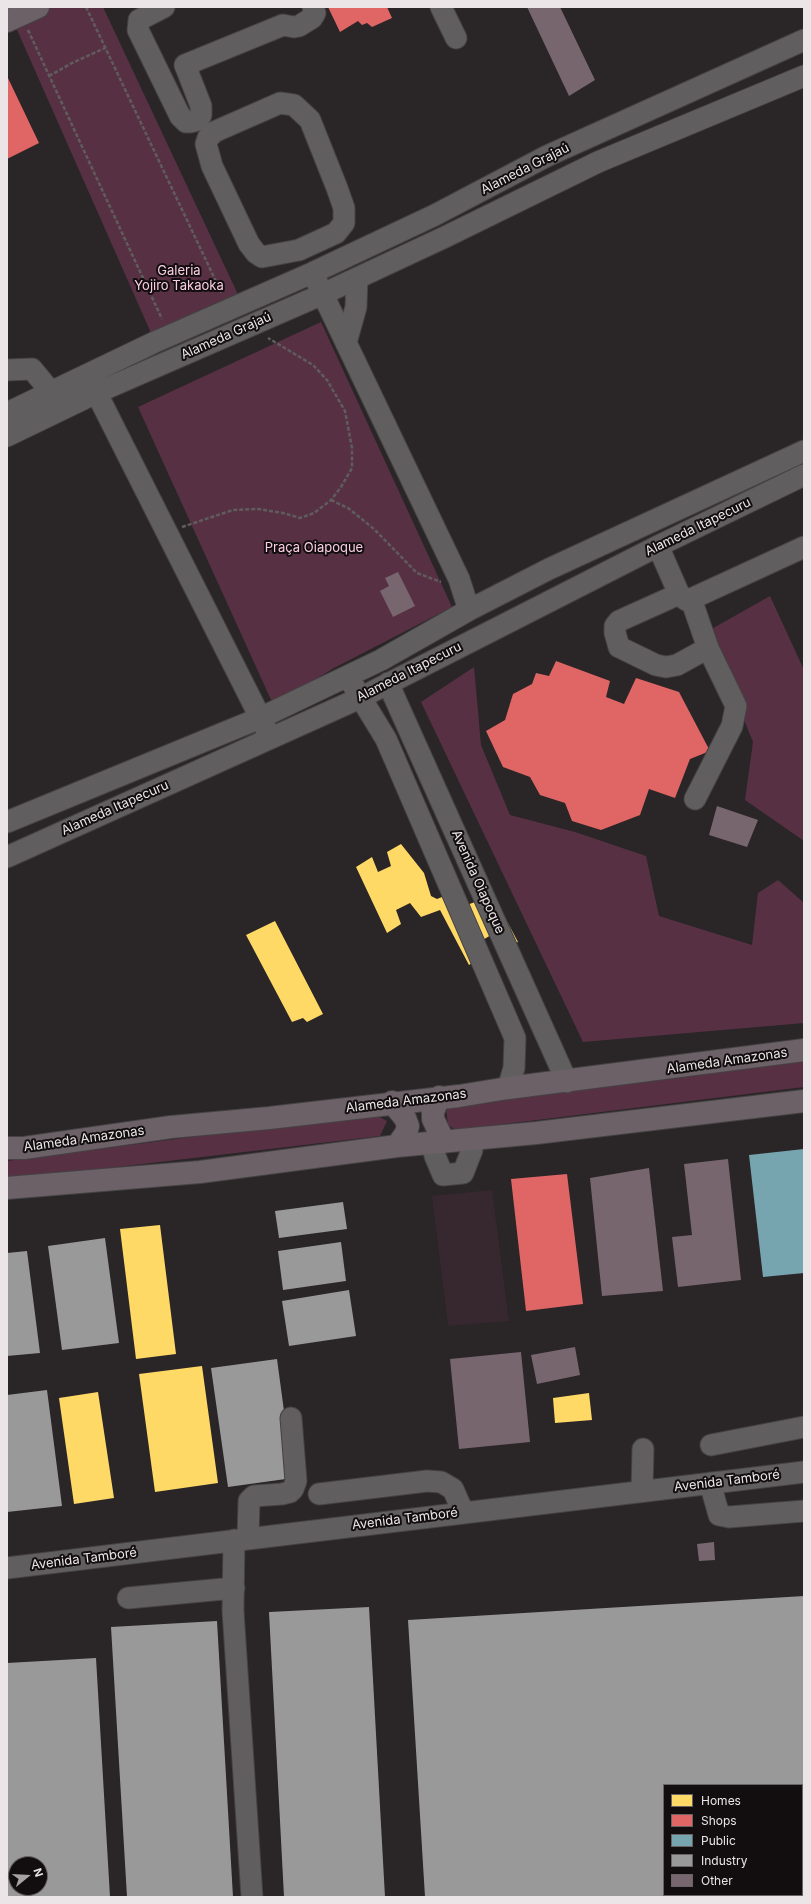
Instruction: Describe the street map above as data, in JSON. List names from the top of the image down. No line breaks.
{"streets":{"main road":["Alameda Amazonas"],"street":["Alameda Grajaú","Alameda Itapecuru","Avenida Oiapoque","Avenida Tamboré"]},"crossings":[["Alameda Itapecuru","Avenida Oiapoque"],["Avenida Oiapoque","Alameda Amazonas"]],"parks":["Galeria Yojiro Takaoka","Praça Oiapoque"],"legend":["Homes","Shops","Public","Industry","Other"],"north":"right"}
